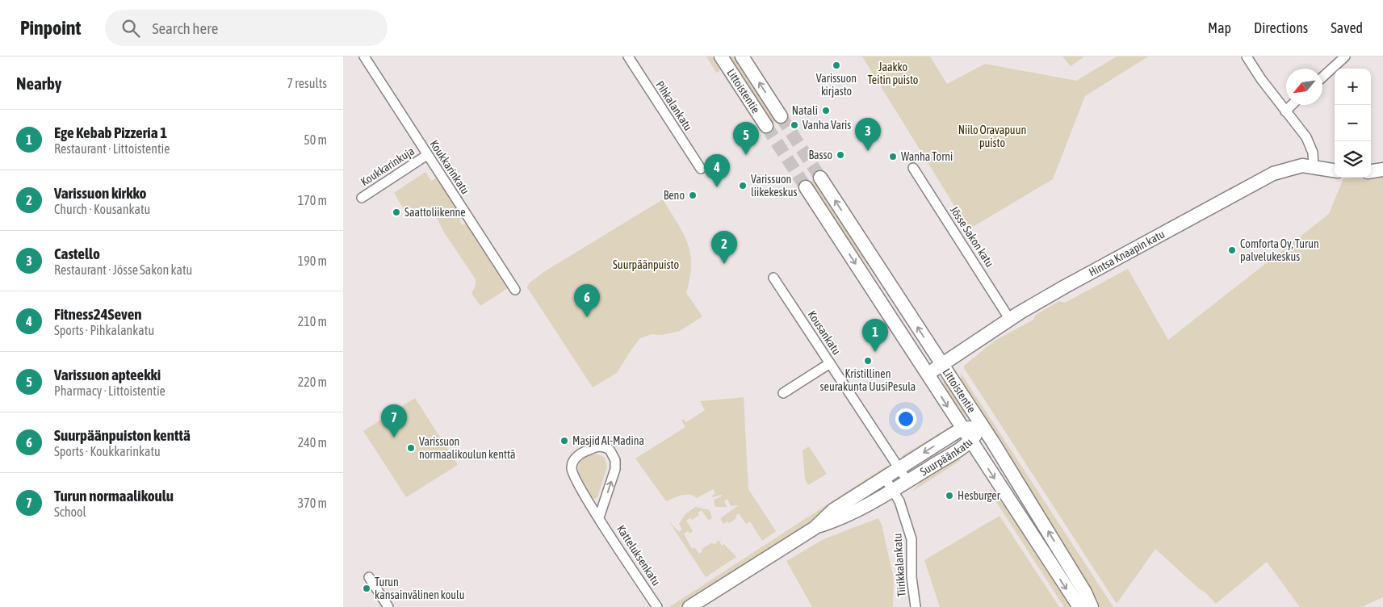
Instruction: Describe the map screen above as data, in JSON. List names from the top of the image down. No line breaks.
{"streets":{"main road":["Littoistentie","Hintsa Knaapin katu","Suurpäänkatu"],"street":["Pihkalankatu","Koukkarinkuja","Koukkarinkatu","Jösse Sakon katu","Kousankatu","Katteluksenkatu","Tiirikkalankatu"]},"crossings":[["Littoistentie","Hintsa Knaapin katu"],["Littoistentie","Suurpäänkatu"],["Koukkarinkuja","Koukkarinkatu"],["Jösse Sakon katu","Hintsa Knaapin katu"],["Kousankatu","Suurpäänkatu"],["Suurpäänkatu","Tiirikkalankatu"]],"parks":["Jaakko Teitin puisto","Niilo Oravapuun puisto","Suurpäänpuisto"],"places":["Varissuon kirjasto","Natali","Vanha Varis","Basso","Wanha Torni","Varissuon liikekeskus","Beno","Saattoliikenne","Comforta Oy, Turun palvelukeskus","Kristillinen seurakunta UusiPesula","Masjid Al-Madina","Varissuon normaalikoulun kenttä","Hesburger","Turun kansainvälinen koulu"],"north":"bottom left","page":{"header":"Pinpoint","search":"Search here","nav":["Map","Directions","Saved"],"heading":["Nearby","7 results"],"map_buttons":["+","−"],"list":[{"mark":"1","name":"Ege Kebab Pizzeria 1","note":"Restaurant · Littoistentie","value":"50 m"},{"mark":"2","name":"Varissuon kirkko","note":"Church · Kousankatu","value":"170 m"},{"mark":"3","name":"Castello","note":"Restaurant · Jösse Sakon katu","value":"190 m"},{"mark":"4","name":"Fitness24Seven","note":"Sports · Pihkalankatu","value":"210 m"},{"mark":"5","name":"Varissuon apteekki","note":"Pharmacy · Littoistentie","value":"220 m"},{"mark":"6","name":"Suurpäänpuiston kenttä","note":"Sports · Koukkarinkatu","value":"240 m"},{"mark":"7","name":"Turun normaalikoulu","note":"School","value":"370 m"}],"pins":["3","5","4","2","6","1","7"]}}
